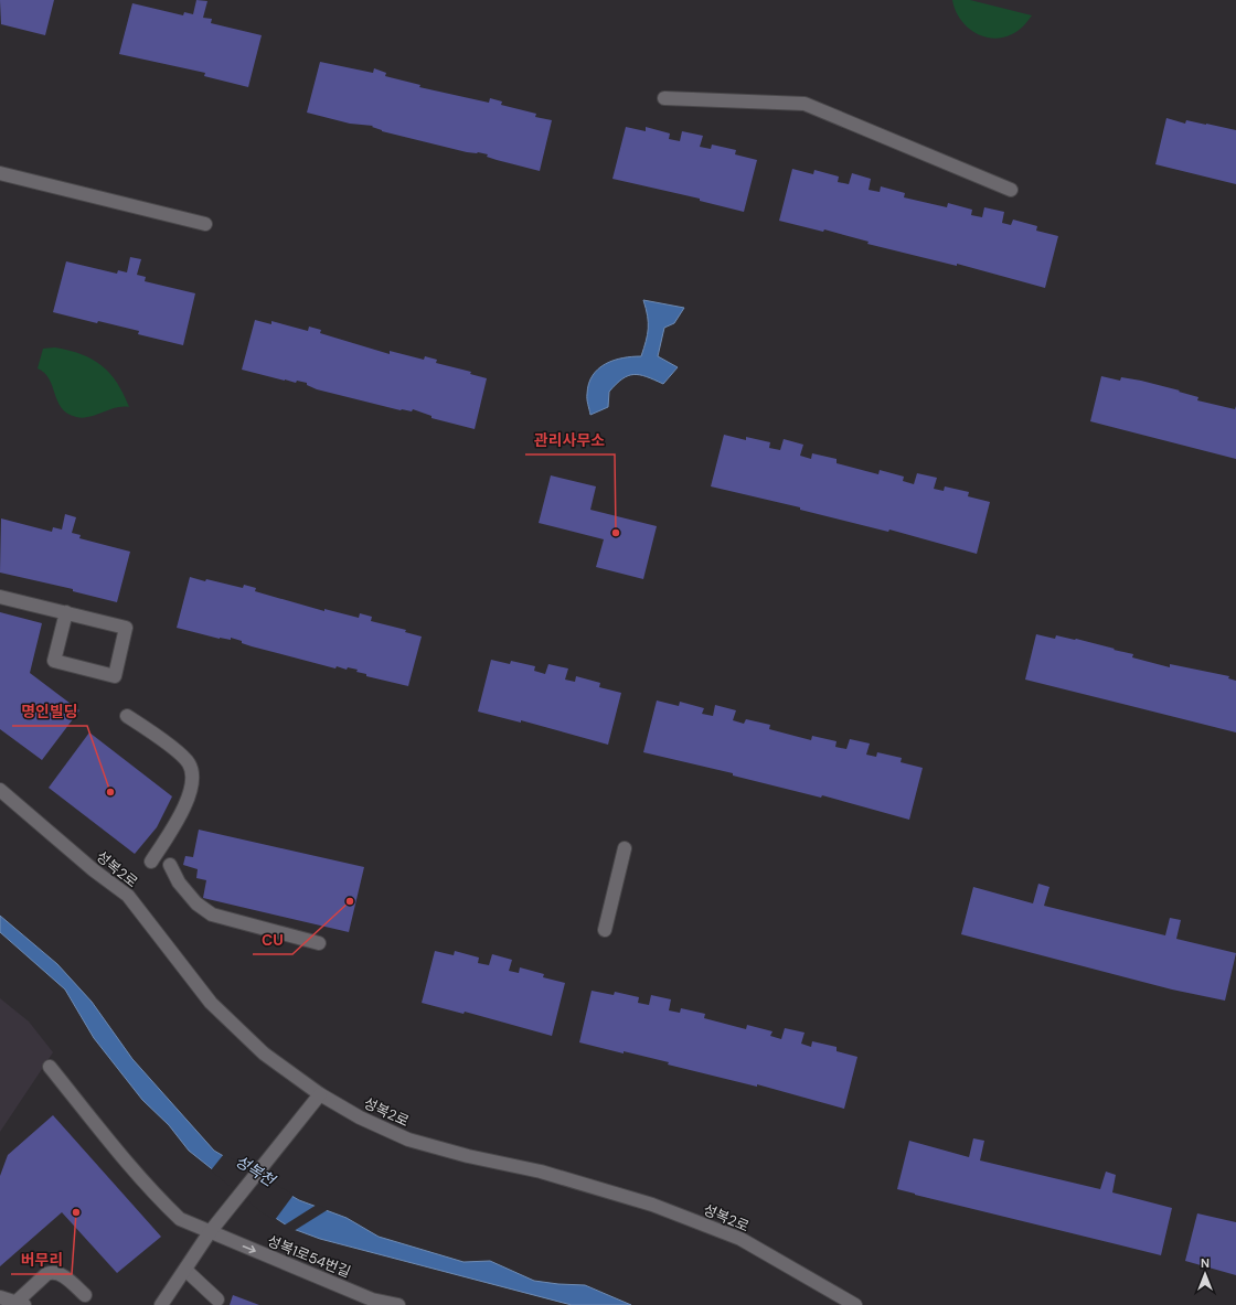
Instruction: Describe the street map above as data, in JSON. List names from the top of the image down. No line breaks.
{"streets":{"street":["성복2로","성복1로54번길"]},"one_way":["성복1로54번길"],"water":["성복천"],"places":["관리사무소","명인빌딩","CU","버무리"],"north":"top"}
